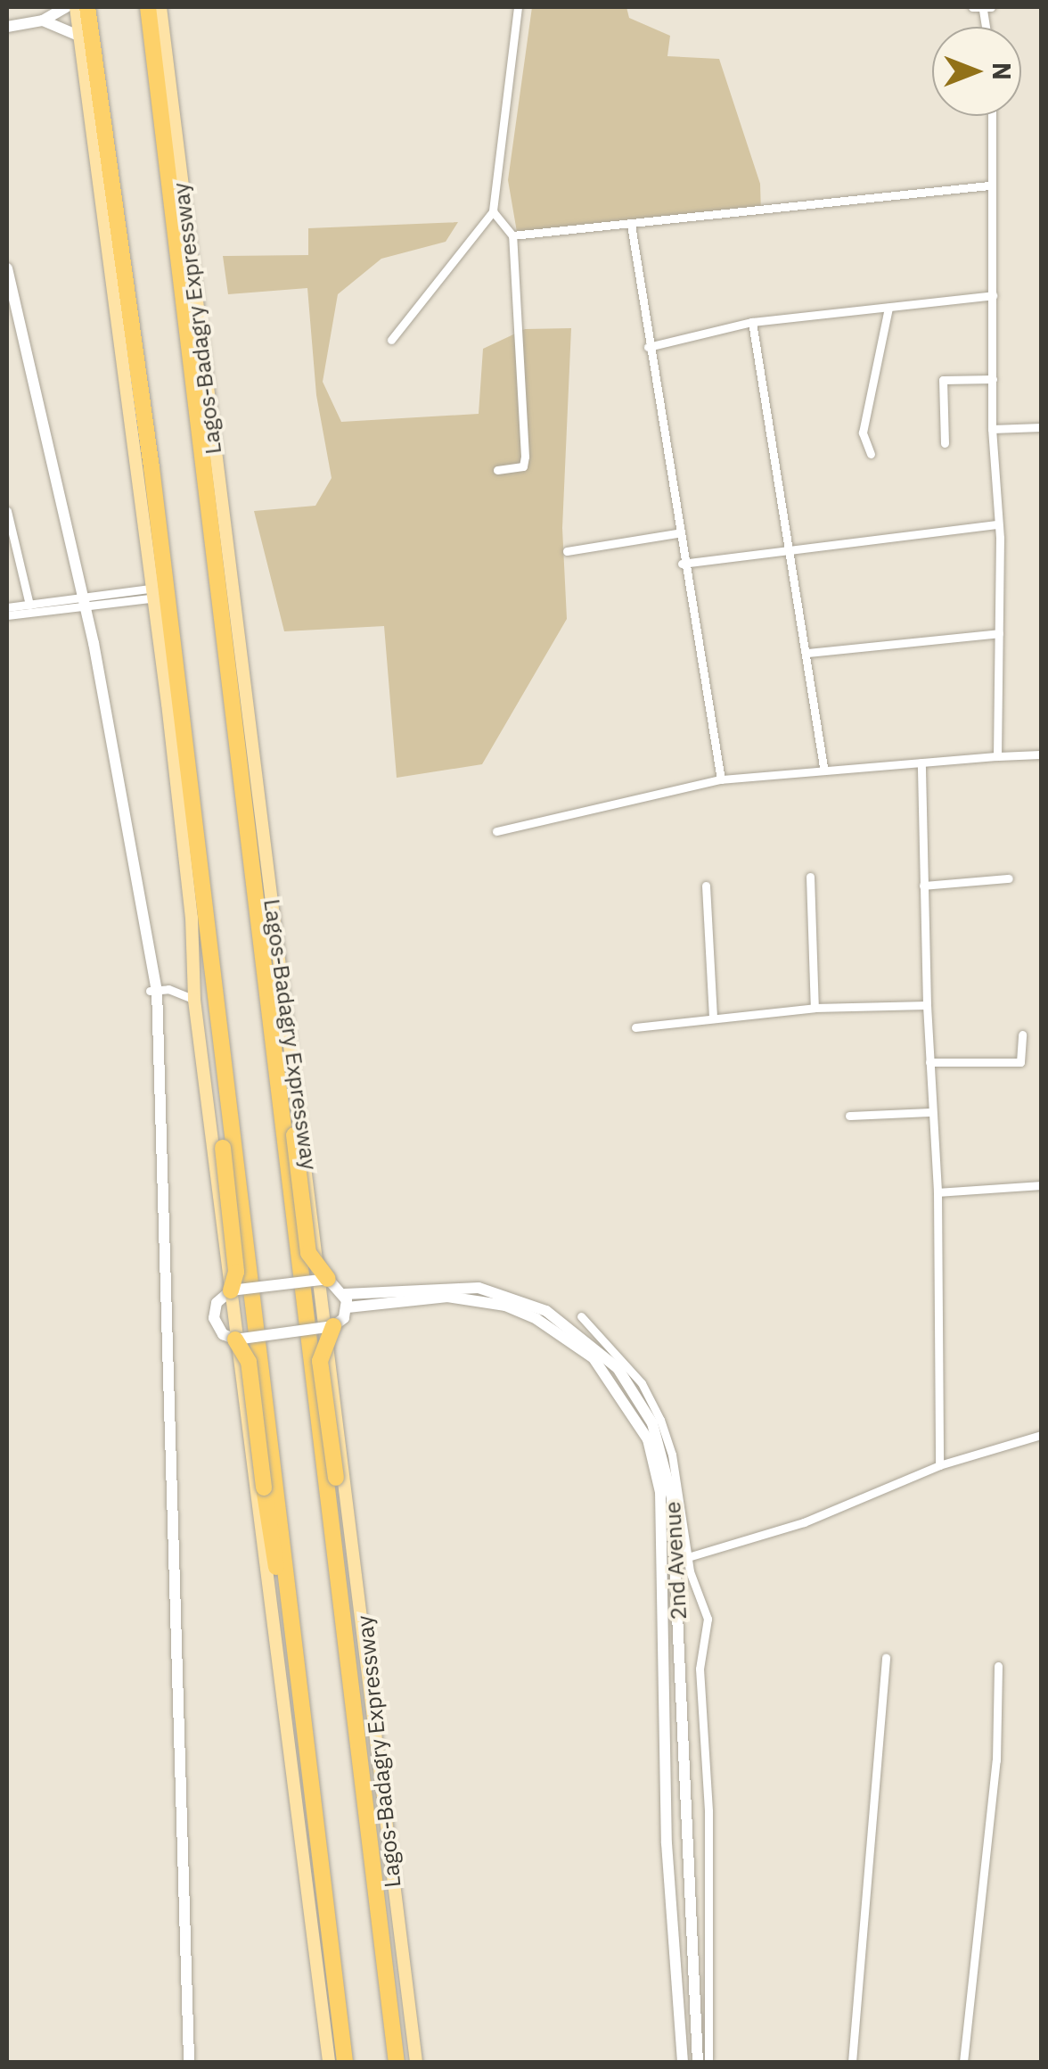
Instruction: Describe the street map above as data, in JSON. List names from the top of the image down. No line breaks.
{"streets":{"highway":["Lagos-Badagry Expressway"],"street":["2nd Avenue"]},"north":"right"}
